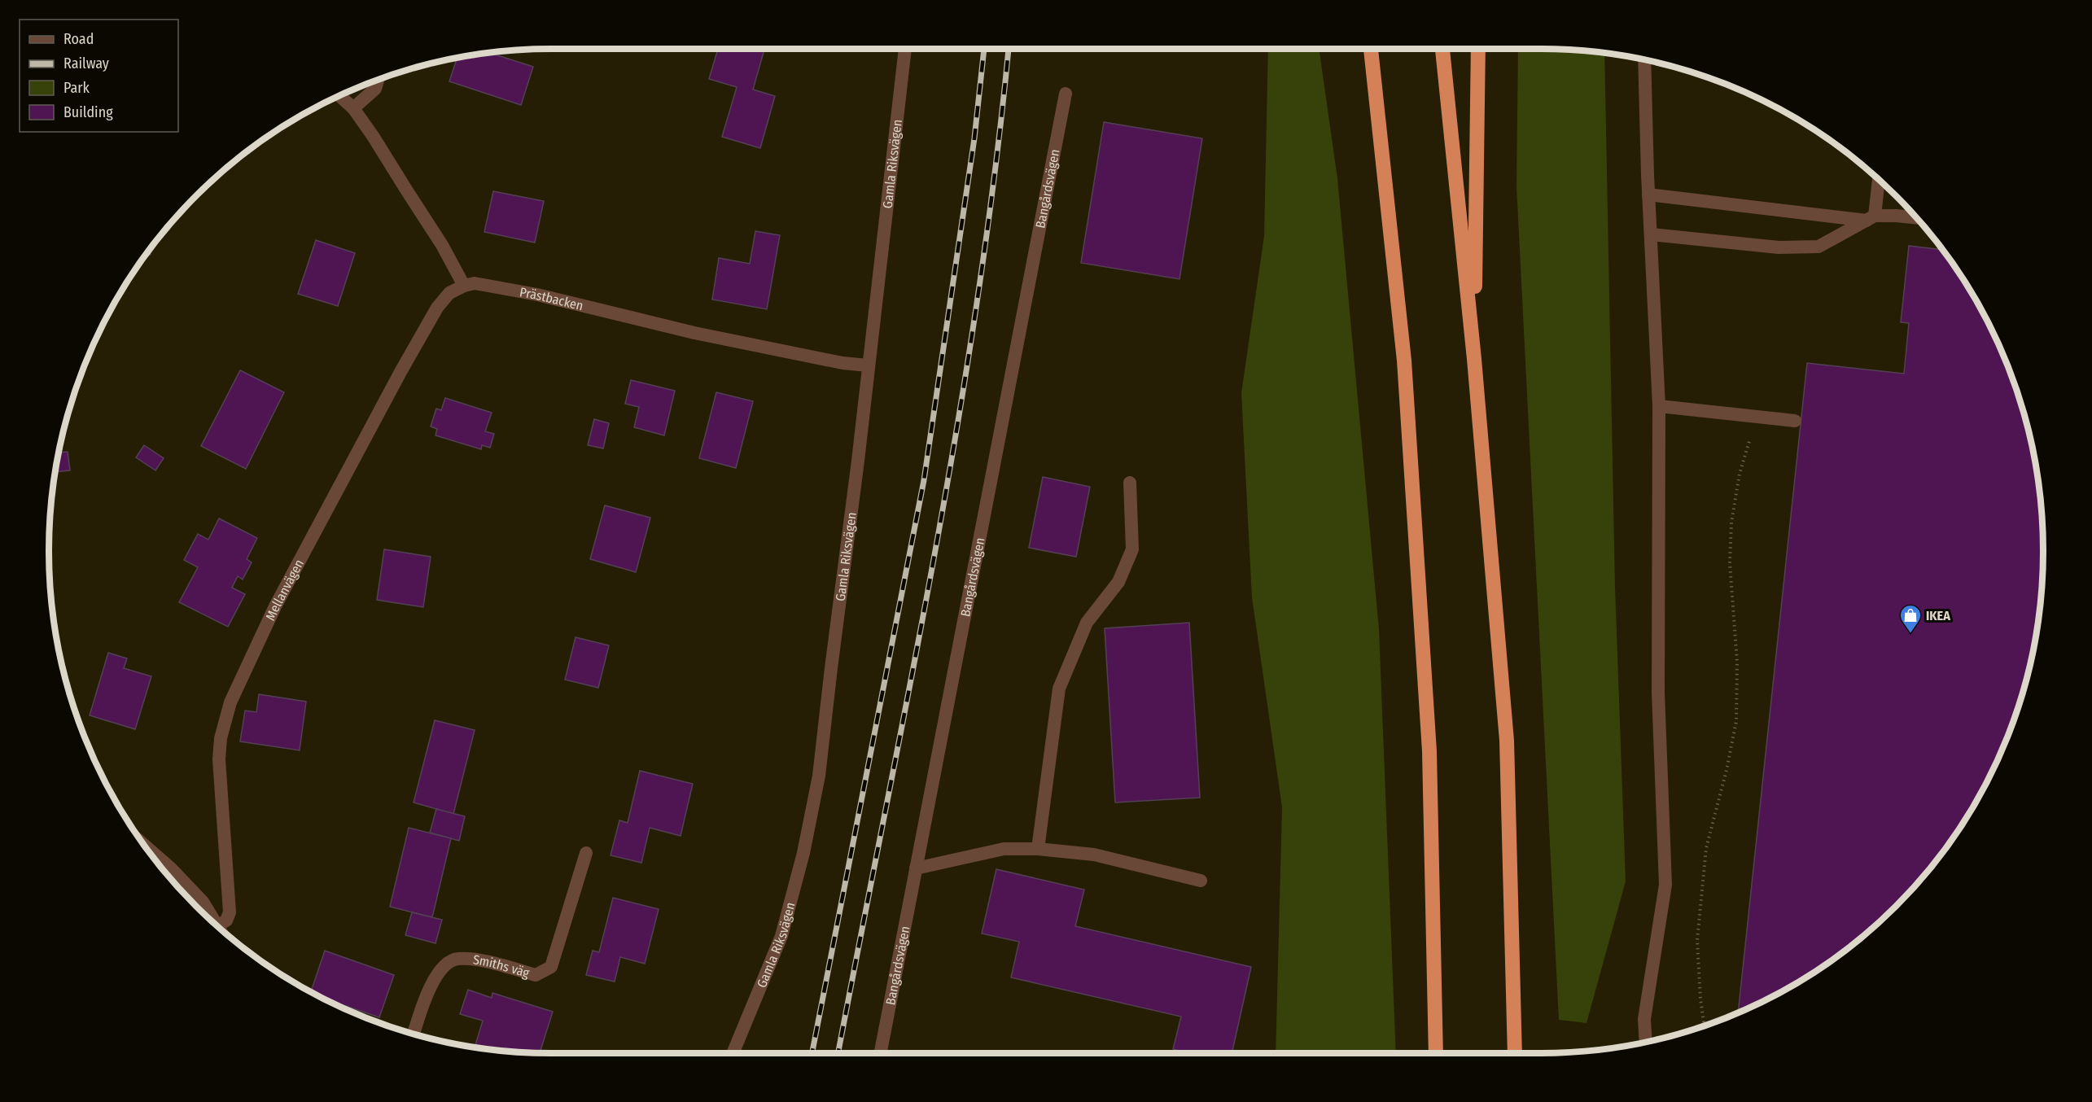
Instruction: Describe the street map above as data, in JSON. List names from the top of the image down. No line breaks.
{"streets":{"street":["Gamla Riksvägen","Bangårdsvägen","Prästbacken","Mellanvägen","Smiths väg"]},"crossings":[["Gamla Riksvägen","Prästbacken"],["Prästbacken","Mellanvägen"]],"places":{"shop":["IKEA"]},"legend":["Road","Railway","Park","Building"]}
